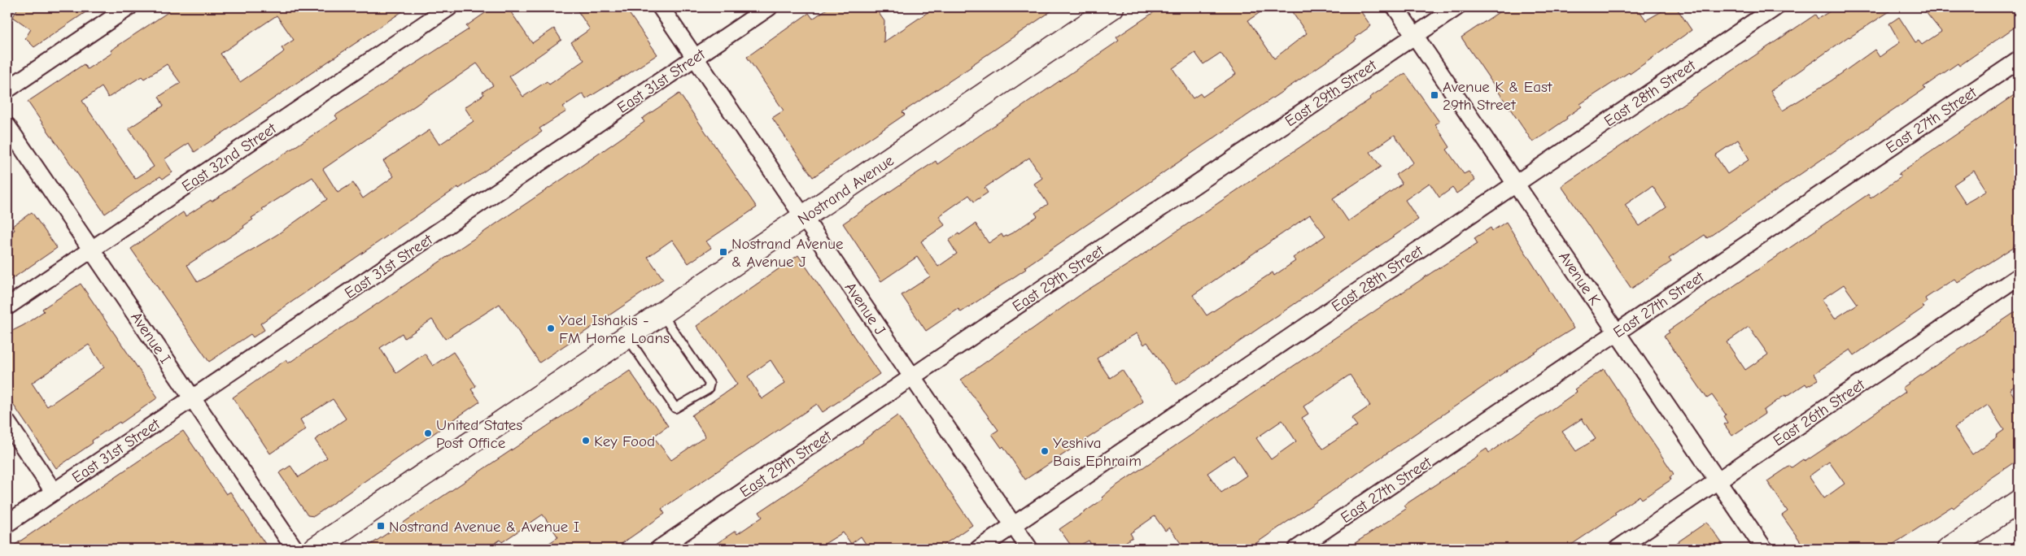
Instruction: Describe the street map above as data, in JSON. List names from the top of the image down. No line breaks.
{"streets":{"main road":["Nostrand Avenue"],"street":["East 31st Street","East 29th Street","East 28th Street","East 27th Street","East 32nd Street","Avenue K","Avenue J","Avenue I","East 26th Street"]},"crossings":[["East 31st Street","Avenue J"],["East 31st Street","Avenue I"],["East 29th Street","Avenue K"],["East 29th Street","Avenue J"],["East 28th Street","Avenue K"],["East 28th Street","Avenue J"],["East 27th Street","Avenue K"],["East 32nd Street","Avenue I"],["Nostrand Avenue","Avenue J"],["Avenue K","East 26th Street"]],"places":{"transit":["Avenue K & East 29th Street","Nostrand Avenue & Avenue J","Nostrand Avenue & Avenue I"],"other":["Yael Ishakis - FM Home Loans","United States Post Office","Key Food","Yeshiva Bais Ephraim"]}}
